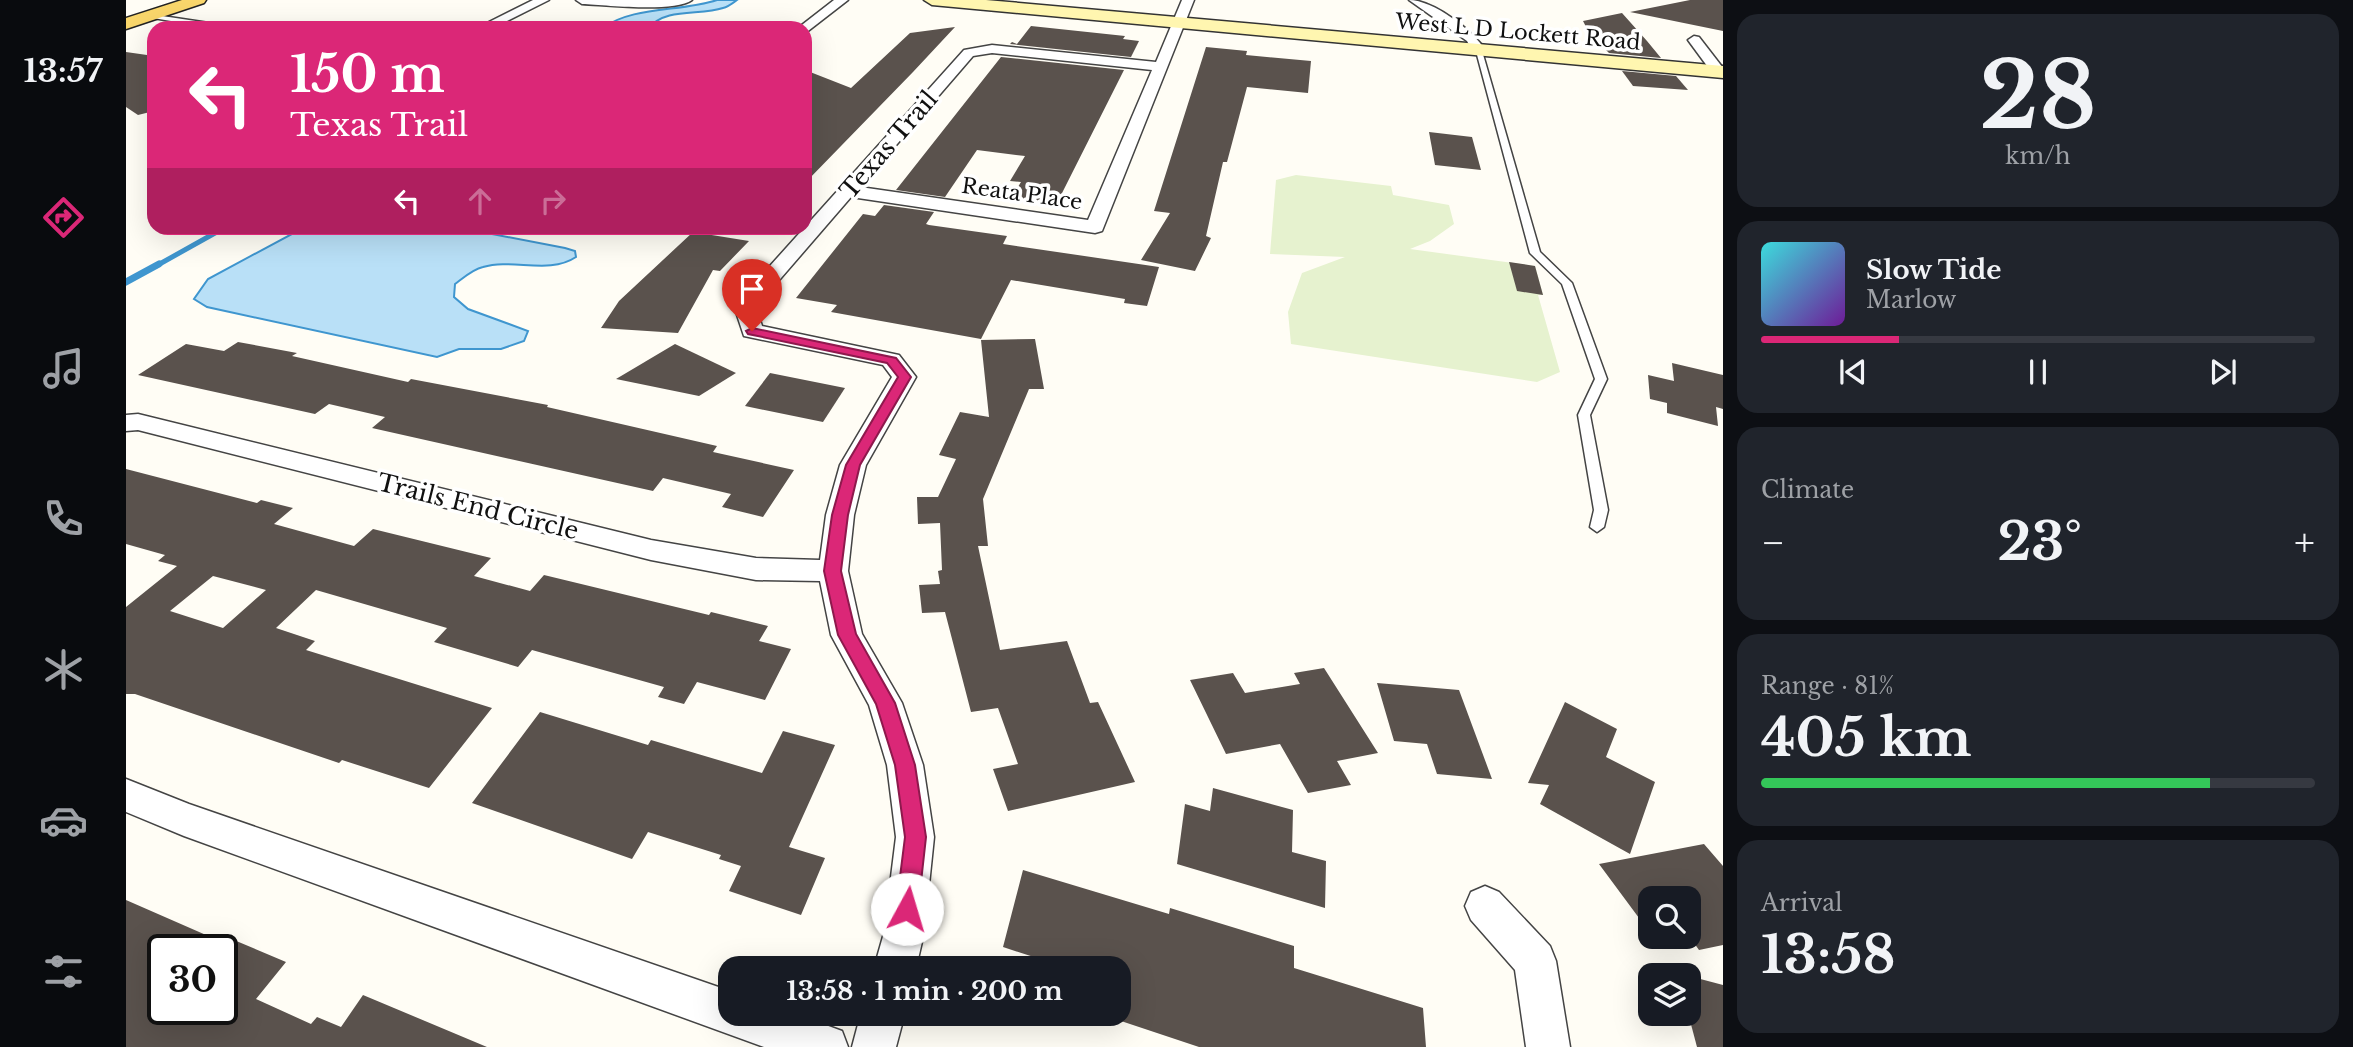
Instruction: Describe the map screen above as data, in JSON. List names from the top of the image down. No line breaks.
{"streets":{"main road":["West L D Lockett Road"],"street":["Texas Trail","Reata Place","Trails End Circle"]},"crossings":[["West L D Lockett Road","Reata Place"],["Texas Trail","Reata Place"],["Texas Trail","Trails End Circle"]],"page":{"tabs":"13:57","tile":[["28","km/h"],"Climate",["Range · 81%","405 km"],["Arrival","13:58"]],"turn":["150 m","Texas Trail"],"song":["Slow Tide","Marlow"],"heat":["−","23°","+"],"limit":"30","trip":"13:58 · 1 min · 200 m"}}
